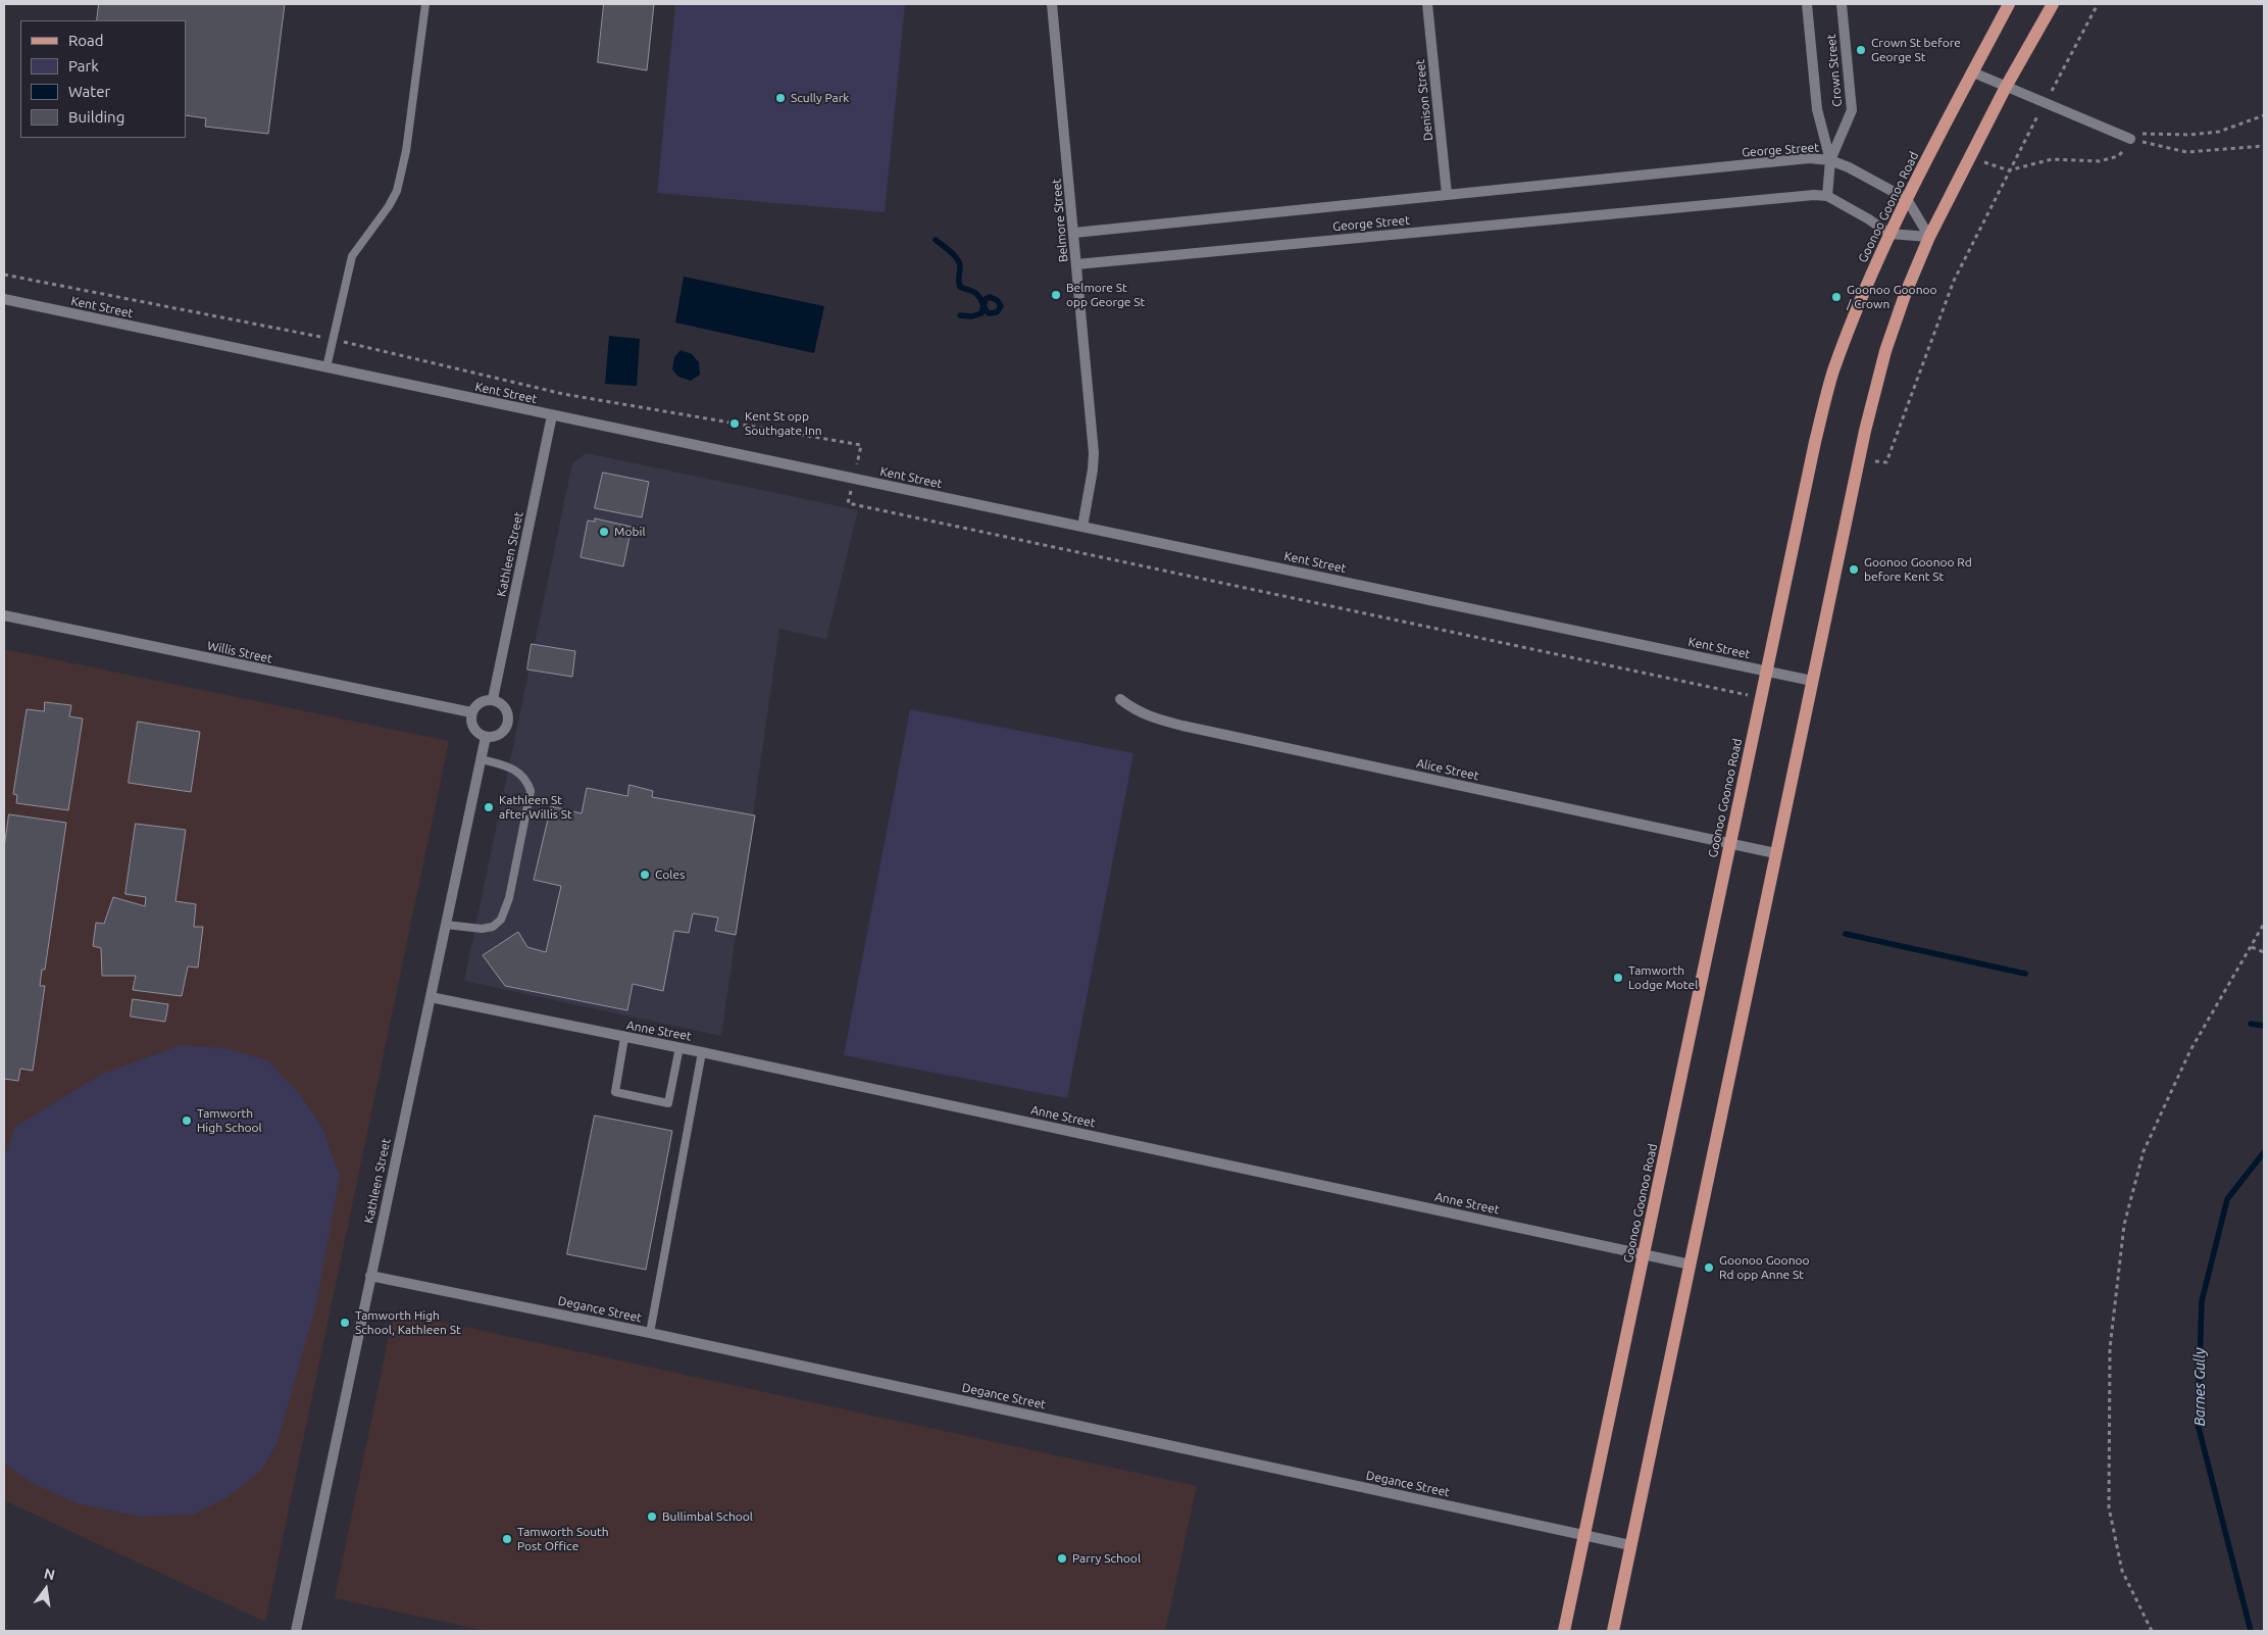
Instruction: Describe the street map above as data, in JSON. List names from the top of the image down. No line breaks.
{"streets":{"main road":["Goonoo Goonoo Road"],"street":["Crown Street","Denison Street","George Street","Belmore Street","Kent Street","Kathleen Street","Willis Street","Alice Street","Anne Street","Degance Street"]},"crossings":[["Crown Street","George Street"],["Denison Street","George Street"],["George Street","Goonoo Goonoo Road"],["George Street","Belmore Street"],["Goonoo Goonoo Road","Kent Street"],["Goonoo Goonoo Road","Alice Street"],["Goonoo Goonoo Road","Anne Street"],["Goonoo Goonoo Road","Degance Street"],["Belmore Street","Kent Street"],["Kent Street","Kathleen Street"],["Kathleen Street","Willis Street"],["Kathleen Street","Anne Street"],["Kathleen Street","Degance Street"]],"water":["Barnes Gully"],"places":["Crown St before George St","Scully Park","Belmore St opp George St","Goonoo Goonoo / Crown","Kent St opp Southgate Inn","Mobil","Goonoo Goonoo Rd before Kent St","Kathleen St after Willis St","Coles","Tamworth Lodge Motel","Tamworth High School","Goonoo Goonoo Rd opp Anne St","Tamworth High School, Kathleen St","Bullimbal School","Tamworth South Post Office","Parry School"],"legend":["Road","Park","Water","Building"],"north":"top"}
